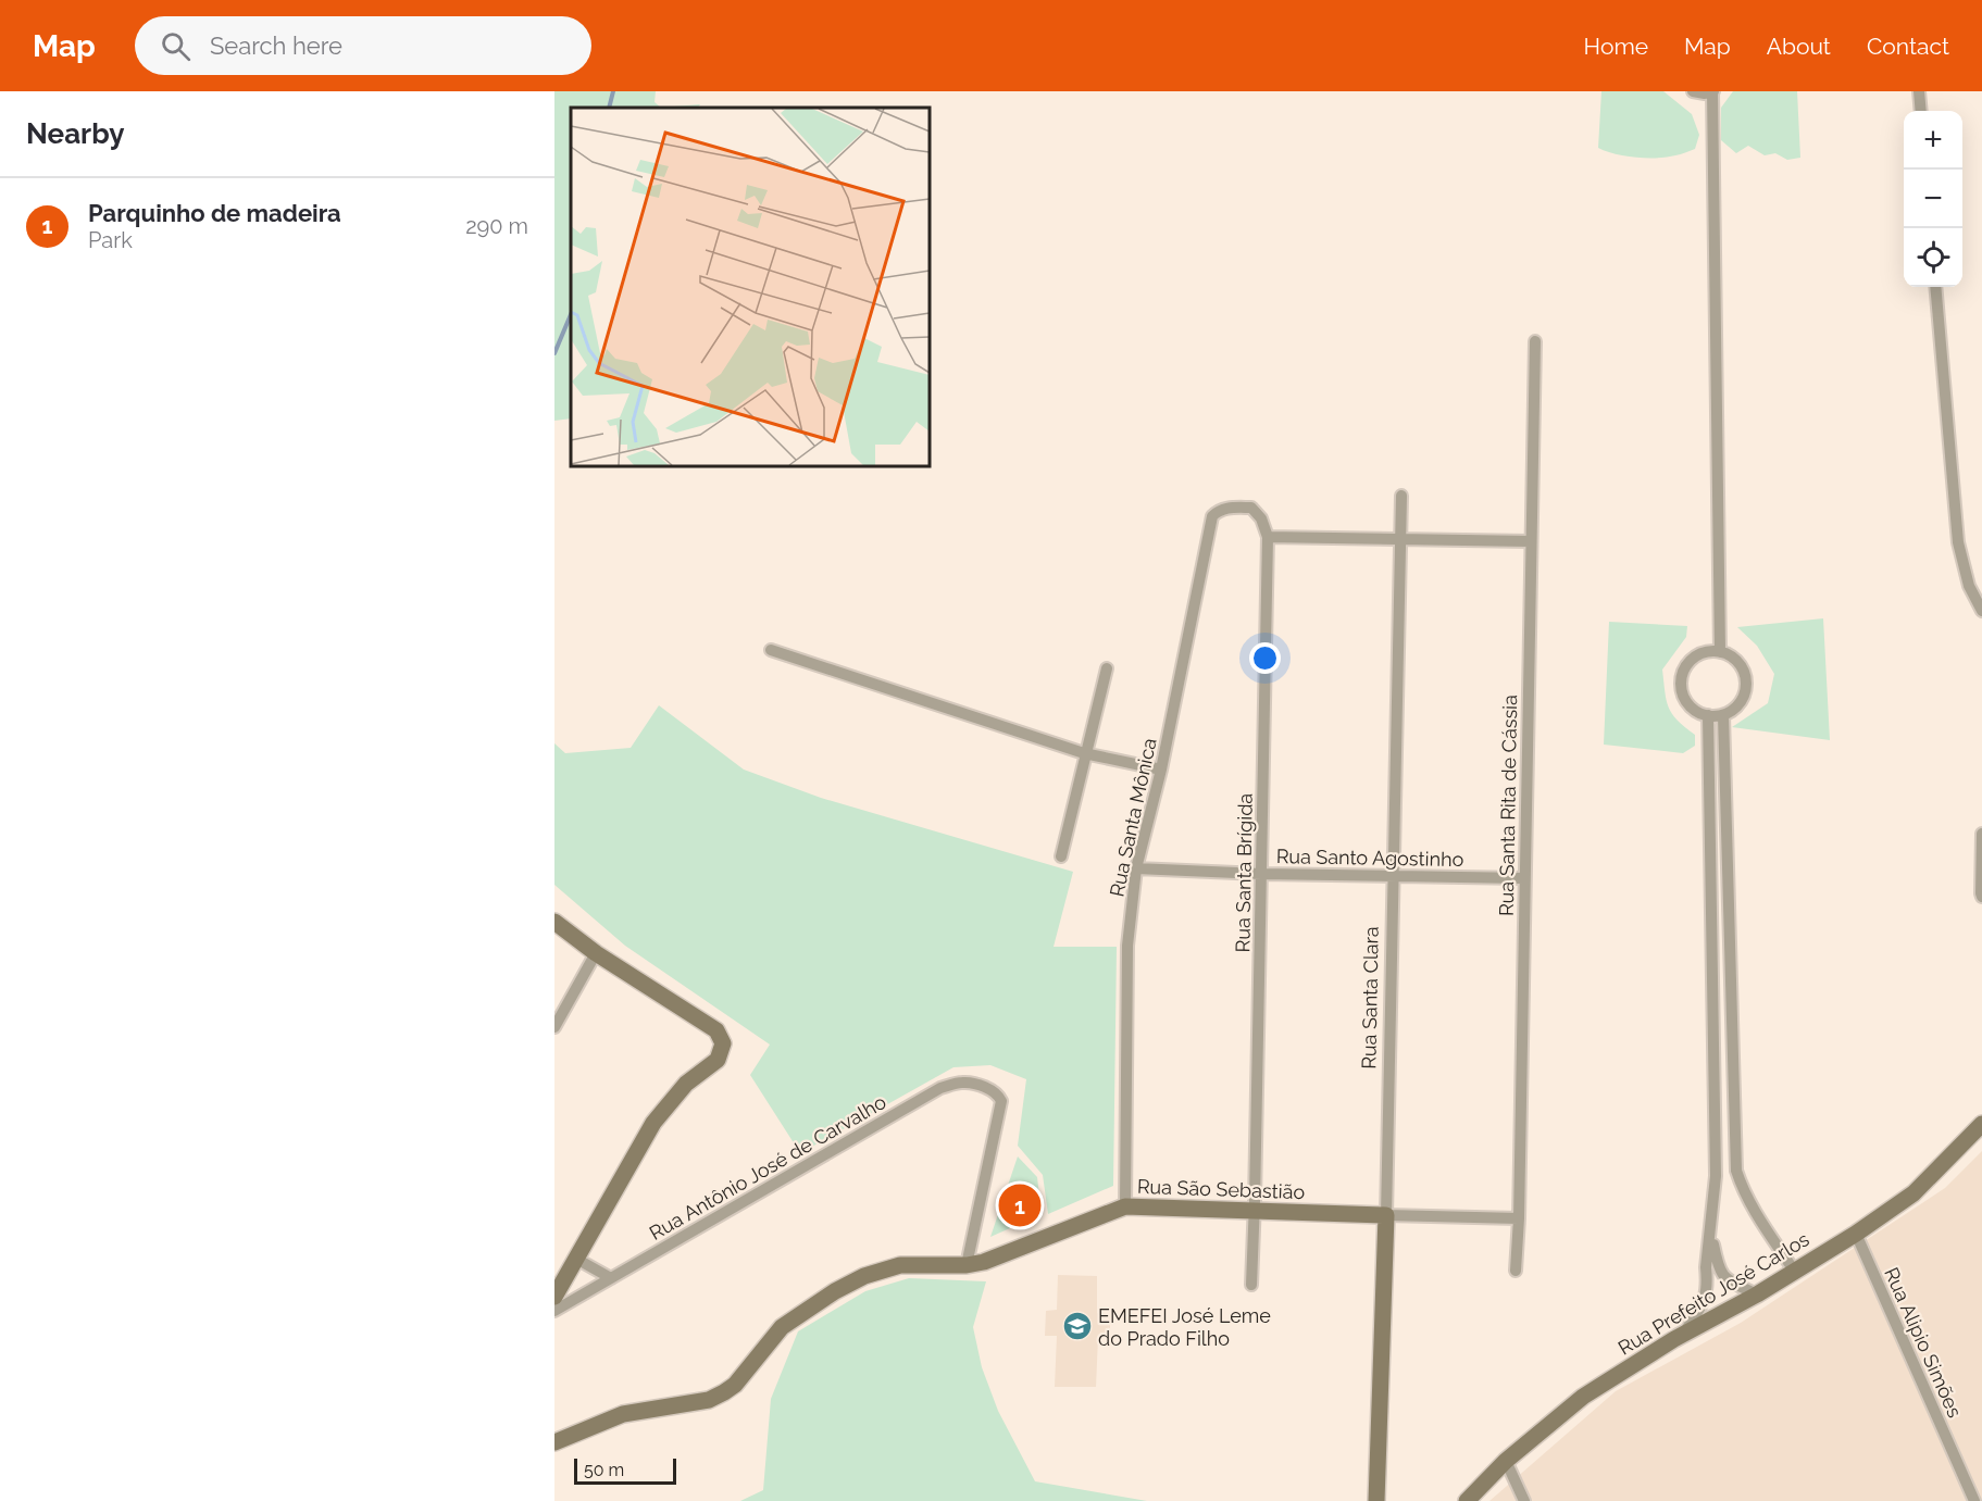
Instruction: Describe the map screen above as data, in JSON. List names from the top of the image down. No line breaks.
{"streets":{"street":["Rua Santa Rita de Cássia","Rua Santa Mônica","Rua Santo Agostinho","Rua Santa Brígida","Rua Santa Clara","Rua Antônio José de Carvalho","Rua São Sebastião","Rua Prefeito José Carlos","Rua Alipio Simões"]},"crossings":[["Rua Santa Rita de Cássia","Rua Santo Agostinho"],["Rua Santa Rita de Cássia","Rua São Sebastião"],["Rua Santa Mônica","Rua Santo Agostinho"],["Rua Santa Mônica","Rua Santa Brígida"],["Rua Santa Mônica","Rua São Sebastião"],["Rua Santo Agostinho","Rua Santa Brígida"],["Rua Santo Agostinho","Rua Santa Clara"],["Rua Santa Brígida","Rua São Sebastião"],["Rua Santa Clara","Rua São Sebastião"],["Rua Antônio José de Carvalho","Rua São Sebastião"],["Rua Prefeito José Carlos","Rua Alipio Simões"]],"places":{"school or university":["EMEFEI José Leme do Prado Filho"]},"scale_bar":"50 m","page":{"header":"Map","search":"Search here","nav":["Home","Map","About","Contact"],"heading":"Nearby","map_buttons":["+","−"],"list":[{"mark":"1","name":"Parquinho de madeira","note":"Park","value":"290 m"}],"pins":"1","scale":"50 m"}}
